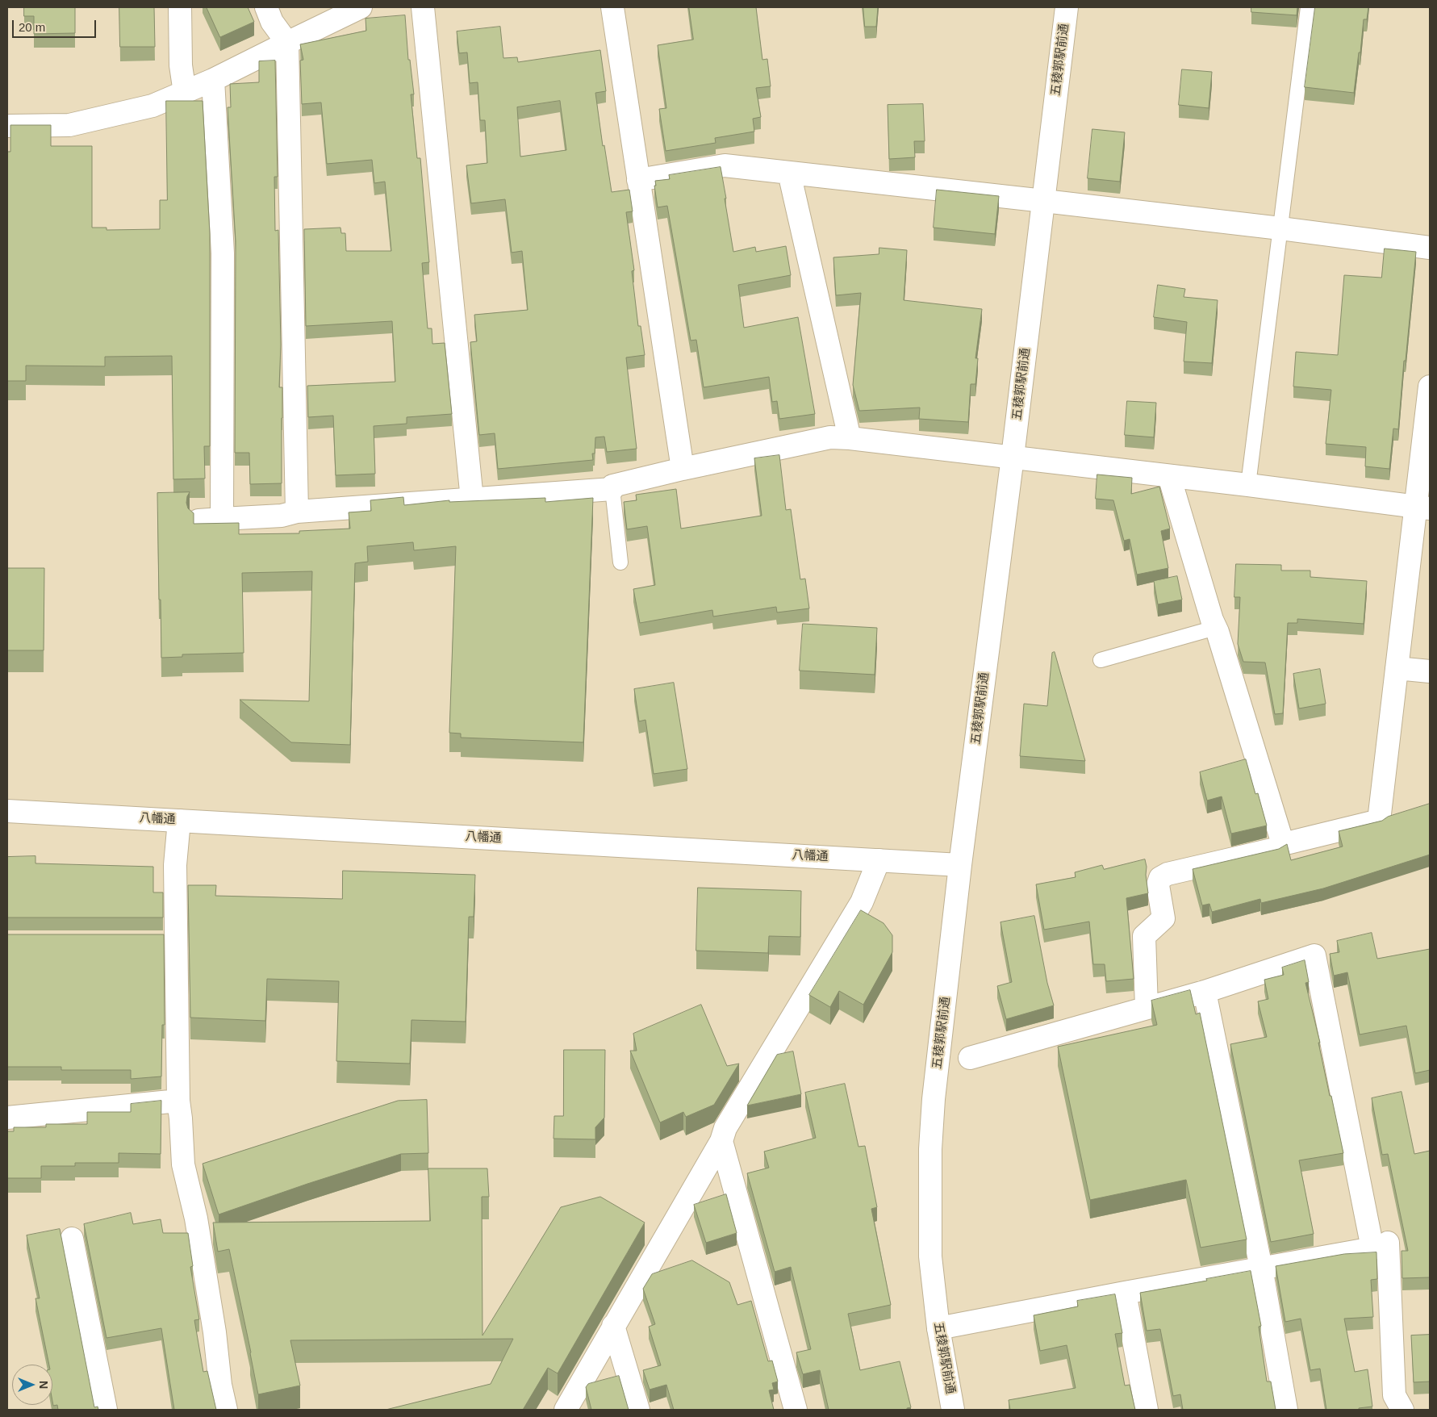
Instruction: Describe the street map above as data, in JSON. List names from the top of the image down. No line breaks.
{"streets":{"street":["五稜郭駅前通","八幡通"]},"crossings":[["五稜郭駅前通","八幡通"]],"scale_bar":"20 m","north":"right"}
